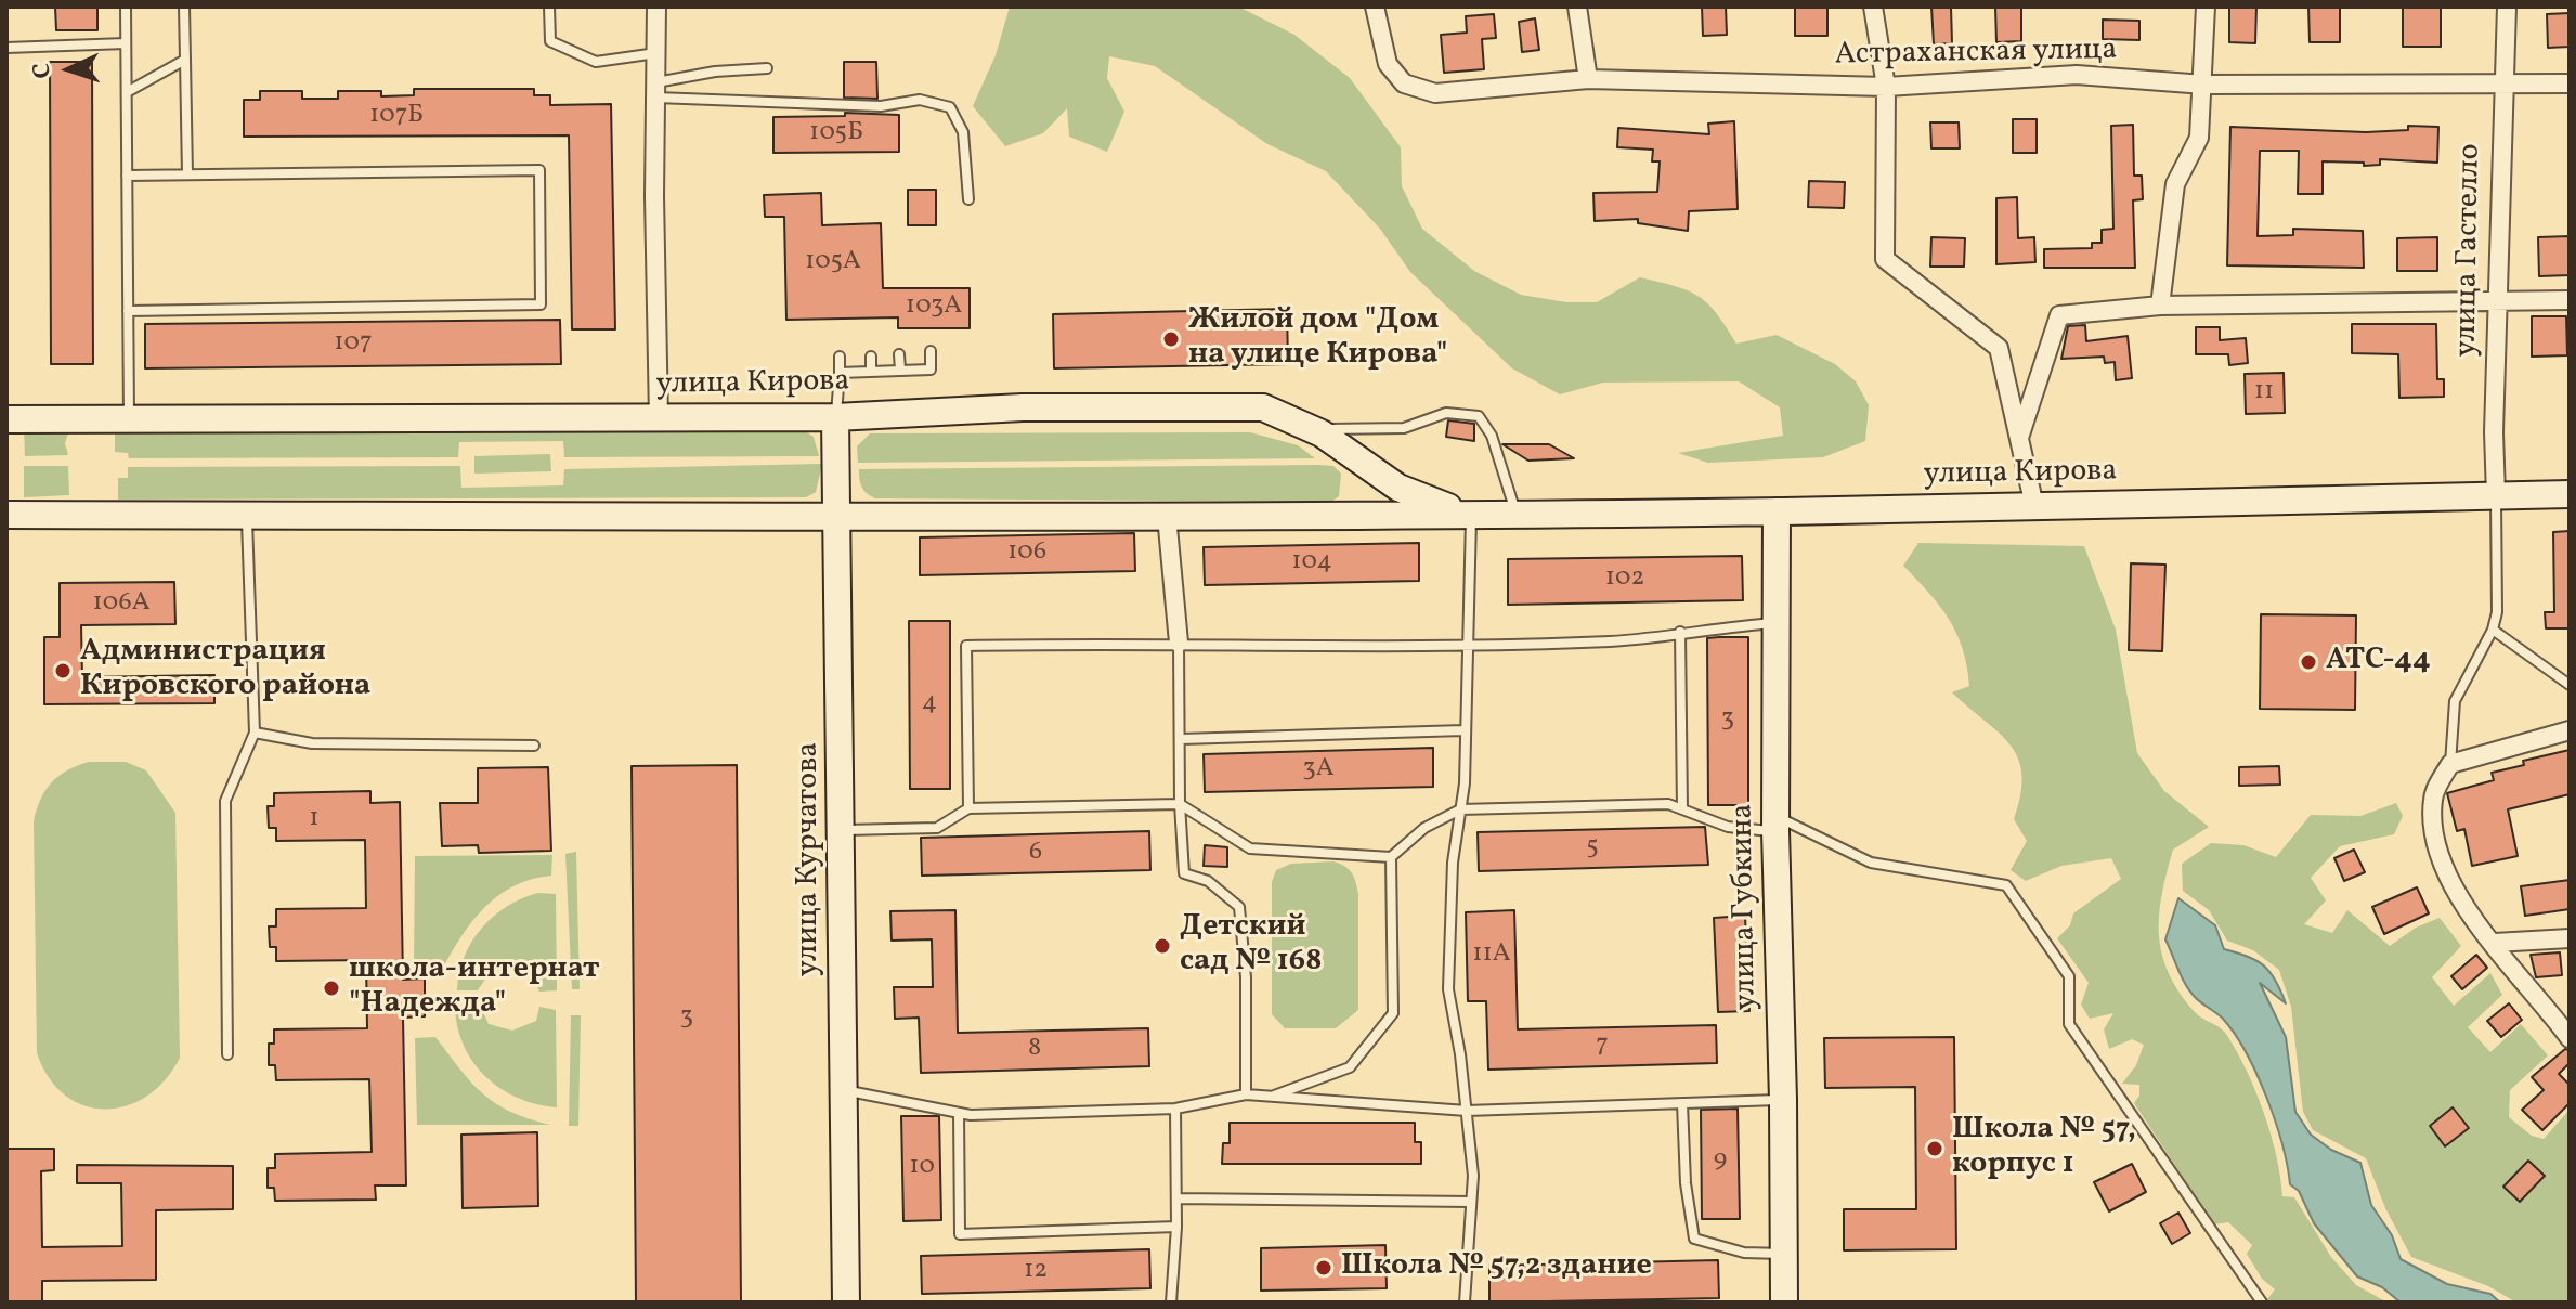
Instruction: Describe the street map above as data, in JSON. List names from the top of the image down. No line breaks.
{"streets":{"main road":["улица Кирова","улица Курчатова","улица Губкина"],"street":["Астраханская улица","улица Гастелло"]},"crossings":[["Астраханская улица","улица Гастелло"],["улица Гастелло","улица Кирова"],["улица Кирова","улица Курчатова"],["улица Кирова","улица Губкина"]],"places":["Жилой дом \"Дом на улице Кирова\"","АТС-44","Администрация Кировского района","Детский сад № 168","школа-интернат \"Надежда\"","Школа № 57, корпус 1","Школа № 57,2 здание"],"house_numbers":["107Б","105Б","105А","103А","107","11","106","104","102","106А","4","3","3А","1","5","6","11А","3","7","8","9","10","12"],"north":"left"}
